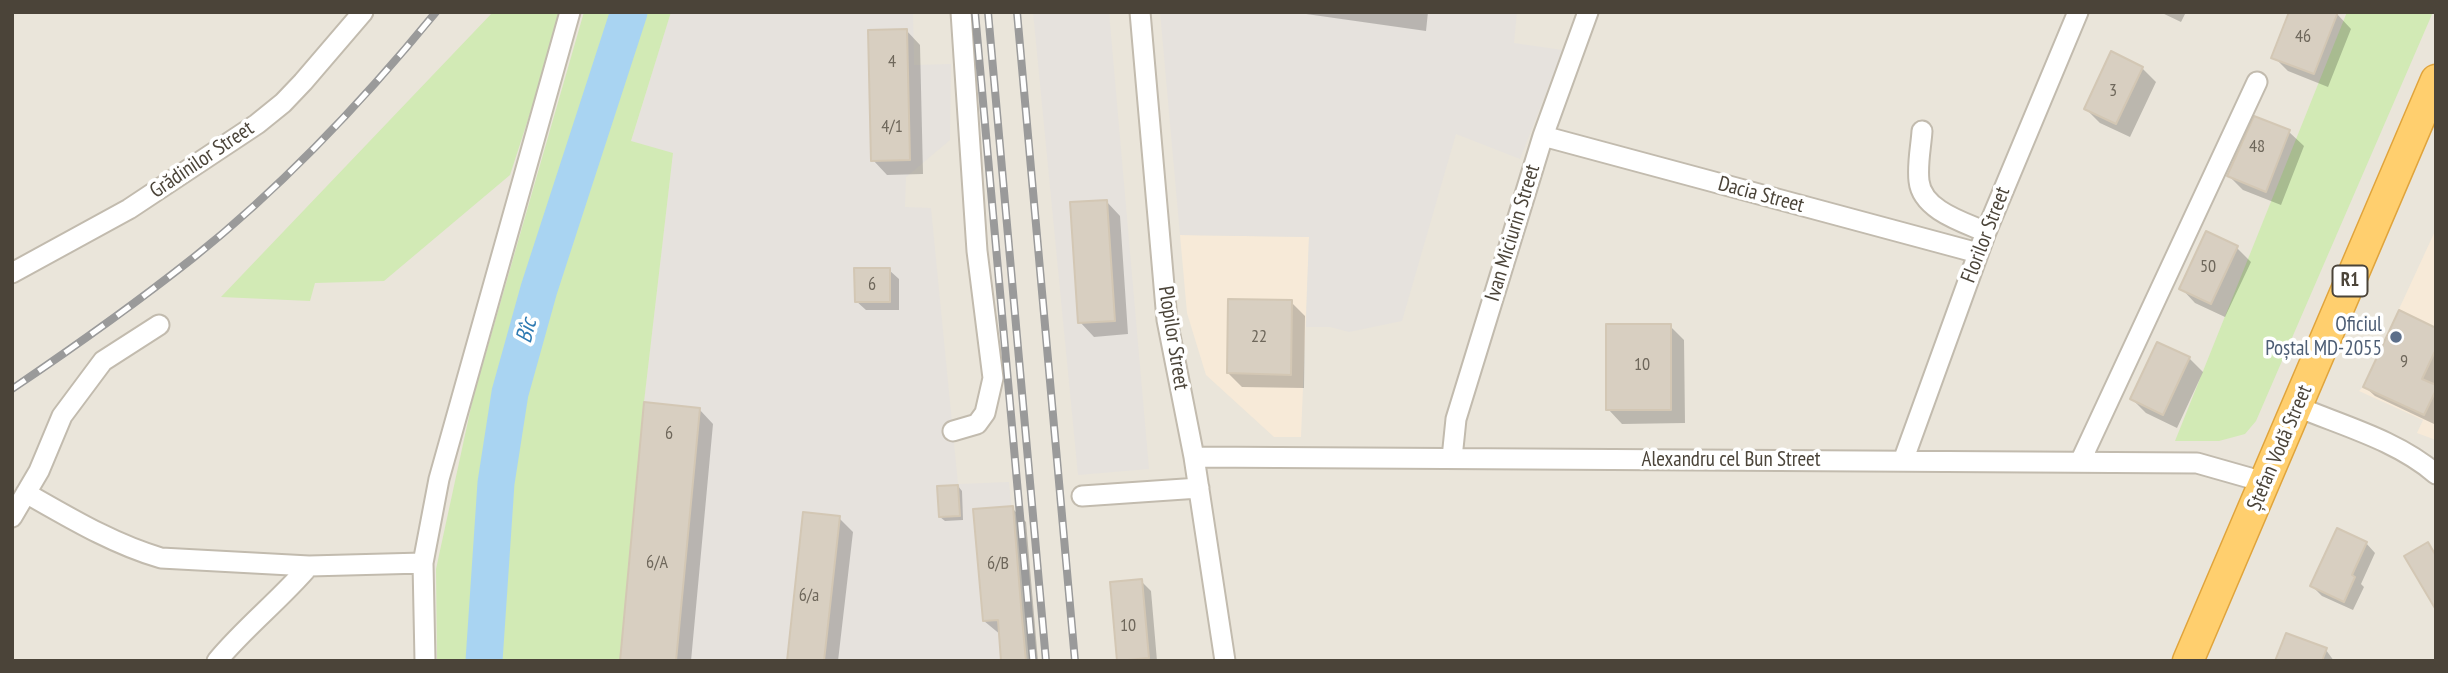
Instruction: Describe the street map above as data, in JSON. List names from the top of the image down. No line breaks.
{"streets":{"highway":["R1","Ștefan Vodă Street"],"street":["Grădinilor Street","Dacia Street","Ivan Miciurin Street","Florilor Street","Plopilor Street","Alexandru cel Bun Street"]},"crossings":[["Dacia Street","Ivan Miciurin Street"],["Dacia Street","Florilor Street"],["Ivan Miciurin Street","Alexandru cel Bun Street"],["Florilor Street","Alexandru cel Bun Street"],["Plopilor Street","Alexandru cel Bun Street"],["Ștefan Vodă Street","Alexandru cel Bun Street"]],"water":["Bîc"],"places":["Oficiul Poștal MD-2055"],"house_numbers":["46","4","3","4/1","48","50","6","22","9","10","6","6/A","6/B","6/a","10"]}
